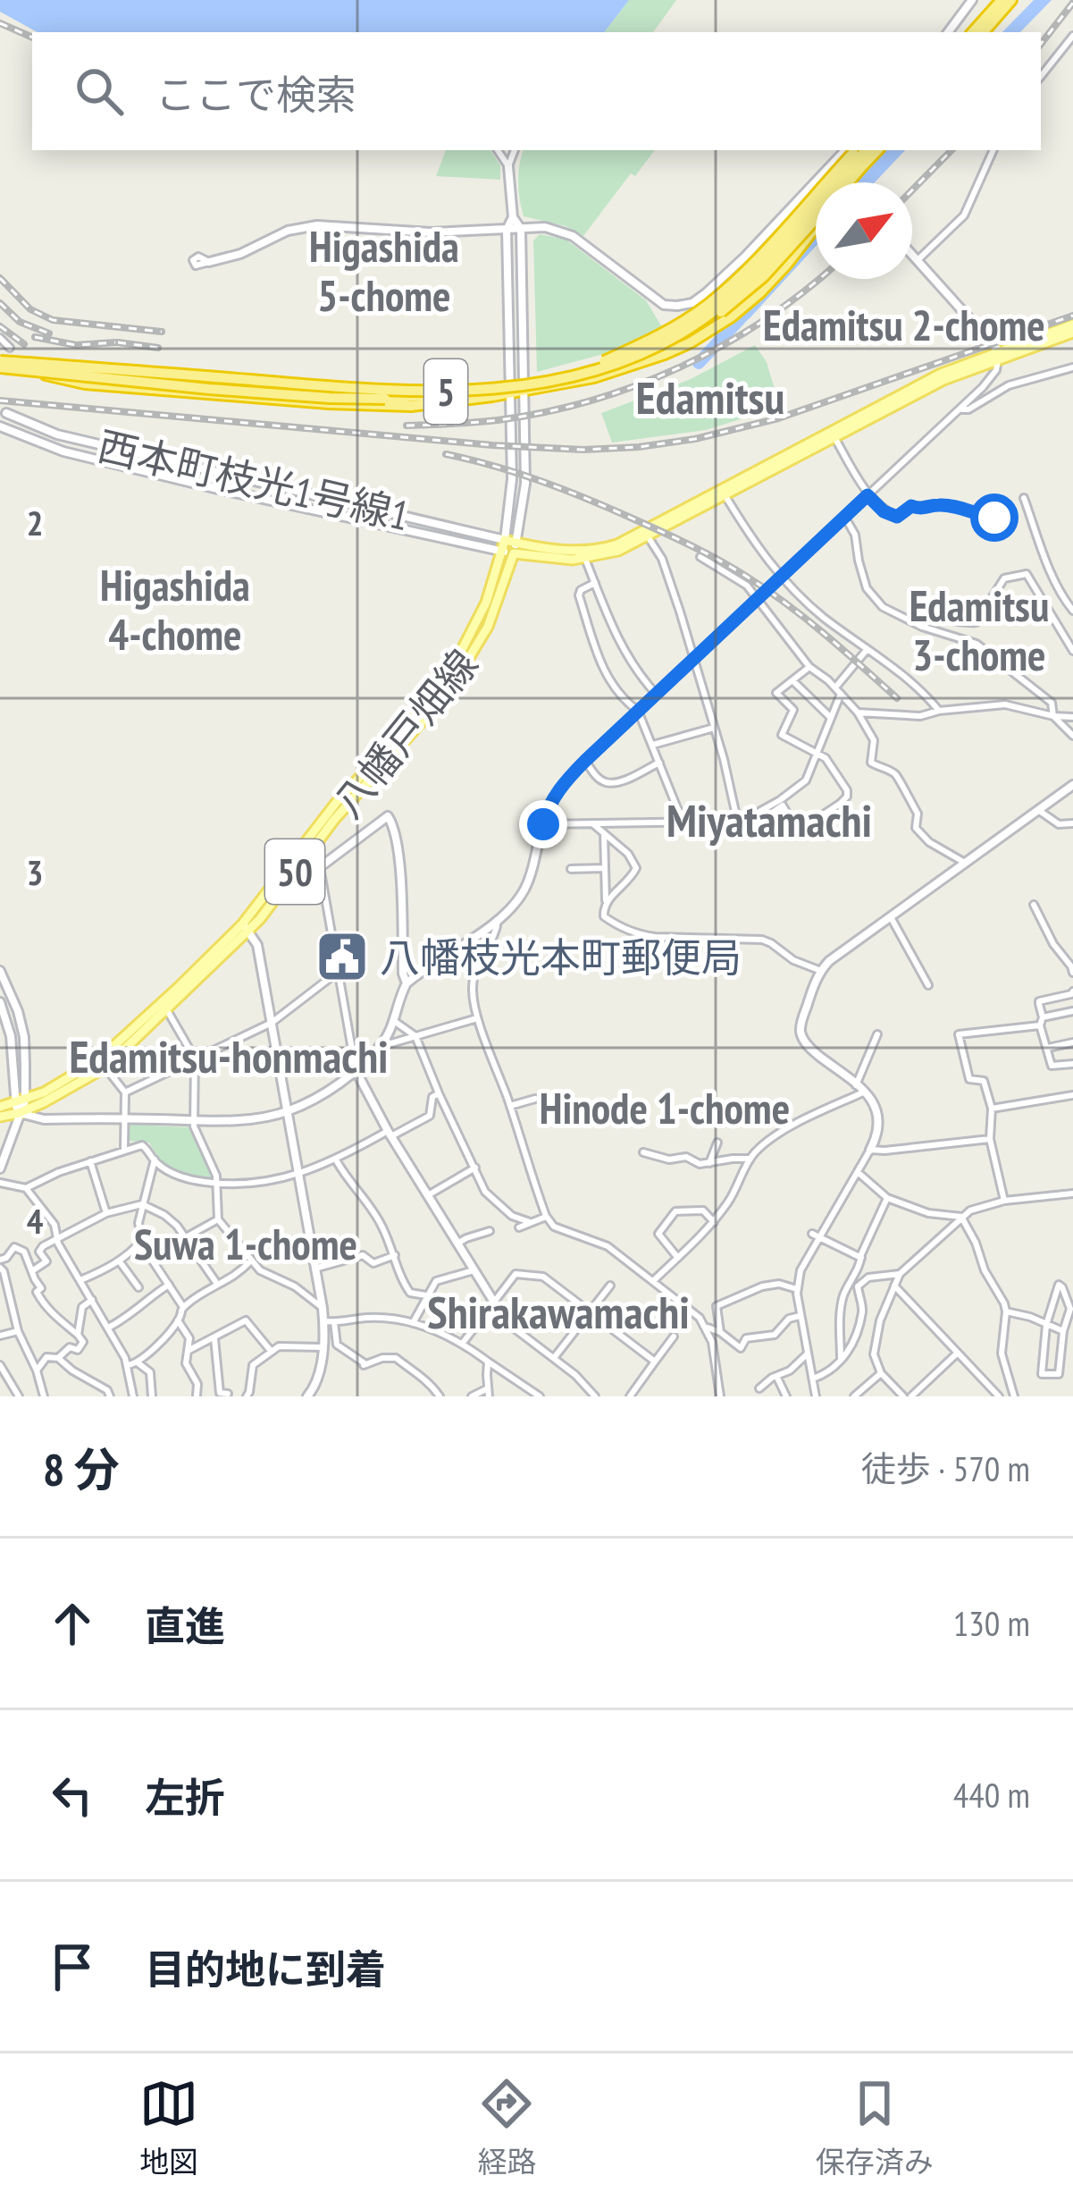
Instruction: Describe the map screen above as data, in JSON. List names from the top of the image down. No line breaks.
{"streets":{"highway":["5"],"main road":["八幡戸畑線","50"],"street":["西本町枝光1号線1"]},"crossings":[["西本町枝光1号線1","八幡戸畑線"]],"districts":["Higashida 5-chome","Edamitsu 2-chome","Edamitsu","Higashida 4-chome","Edamitsu 3-chome","Miyatamachi","Edamitsu-honmachi","Hinode 1-chome","Suwa 1-chome","Shirakawamachi"],"places":{"public building":["八幡枝光本町郵便局"]},"north":"top right","page":{"search":"ここで検索","heading":["8 分","徒歩 · 570 m"],"list":[["直進","130 m"],["左折","440 m"],"目的地に到着"],"nav":["地図","経路","保存済み"]},"grid":{"rows":["2","3","4"]}}
